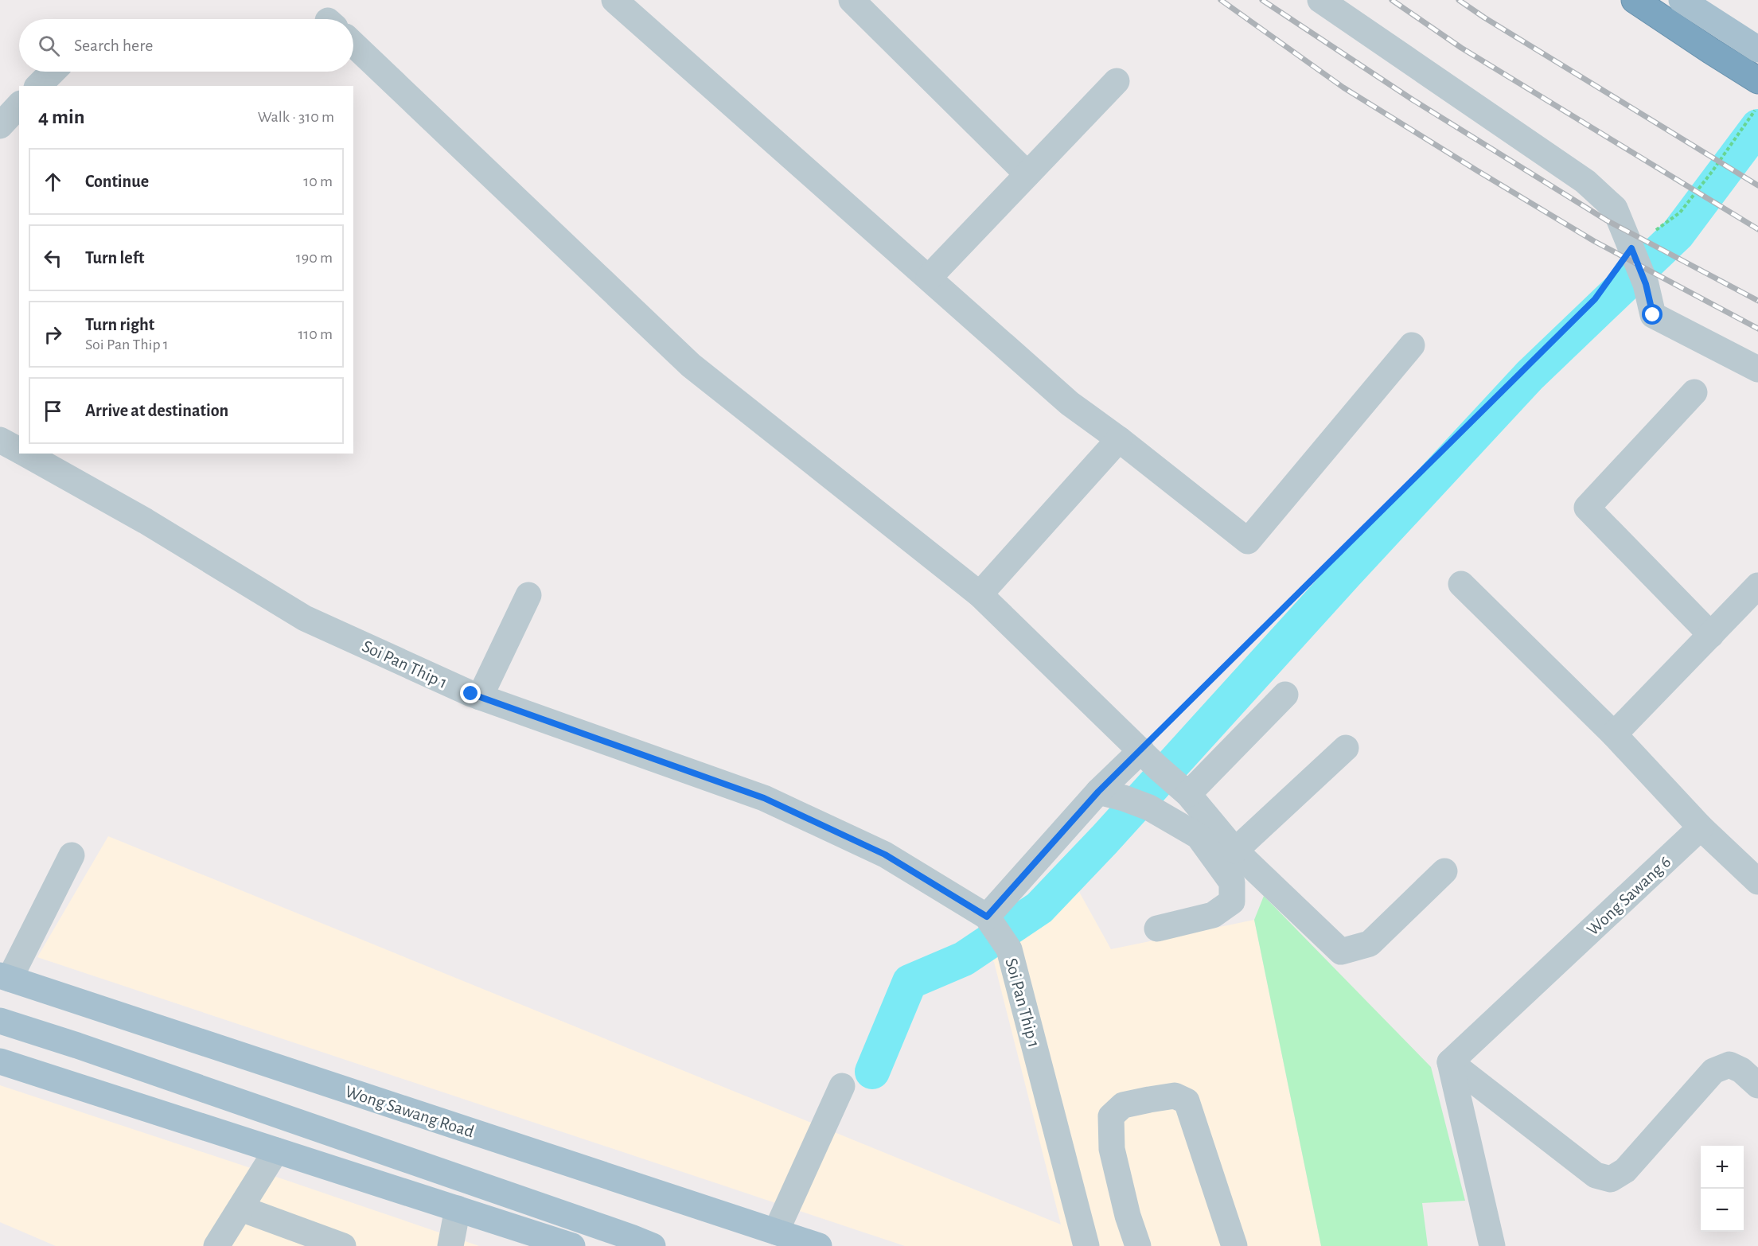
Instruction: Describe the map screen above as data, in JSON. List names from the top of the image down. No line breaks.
{"streets":{"main road":["Wong Sawang Road"],"street":["Soi Pan Thip 1","Wong Sawang 6"]},"page":{"search":"Search here","heading":["4 min","Walk · 310 m"],"list":[["Continue","10 m"],["Turn left","190 m"],["Turn right","Soi Pan Thip 1","110 m"],"Arrive at destination"],"map_buttons":["+","−"]}}
